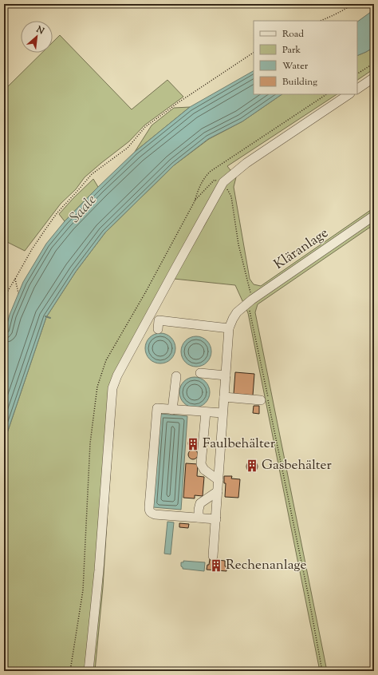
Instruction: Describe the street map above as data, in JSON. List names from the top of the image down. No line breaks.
{"streets":{"lane":["Kläranlage"]},"water":["Saale"],"places":{"building":["Faulbehälter","Gasbehälter","Rechenanlage"]},"legend":["Road","Park","Water","Building"],"north":"top right"}
